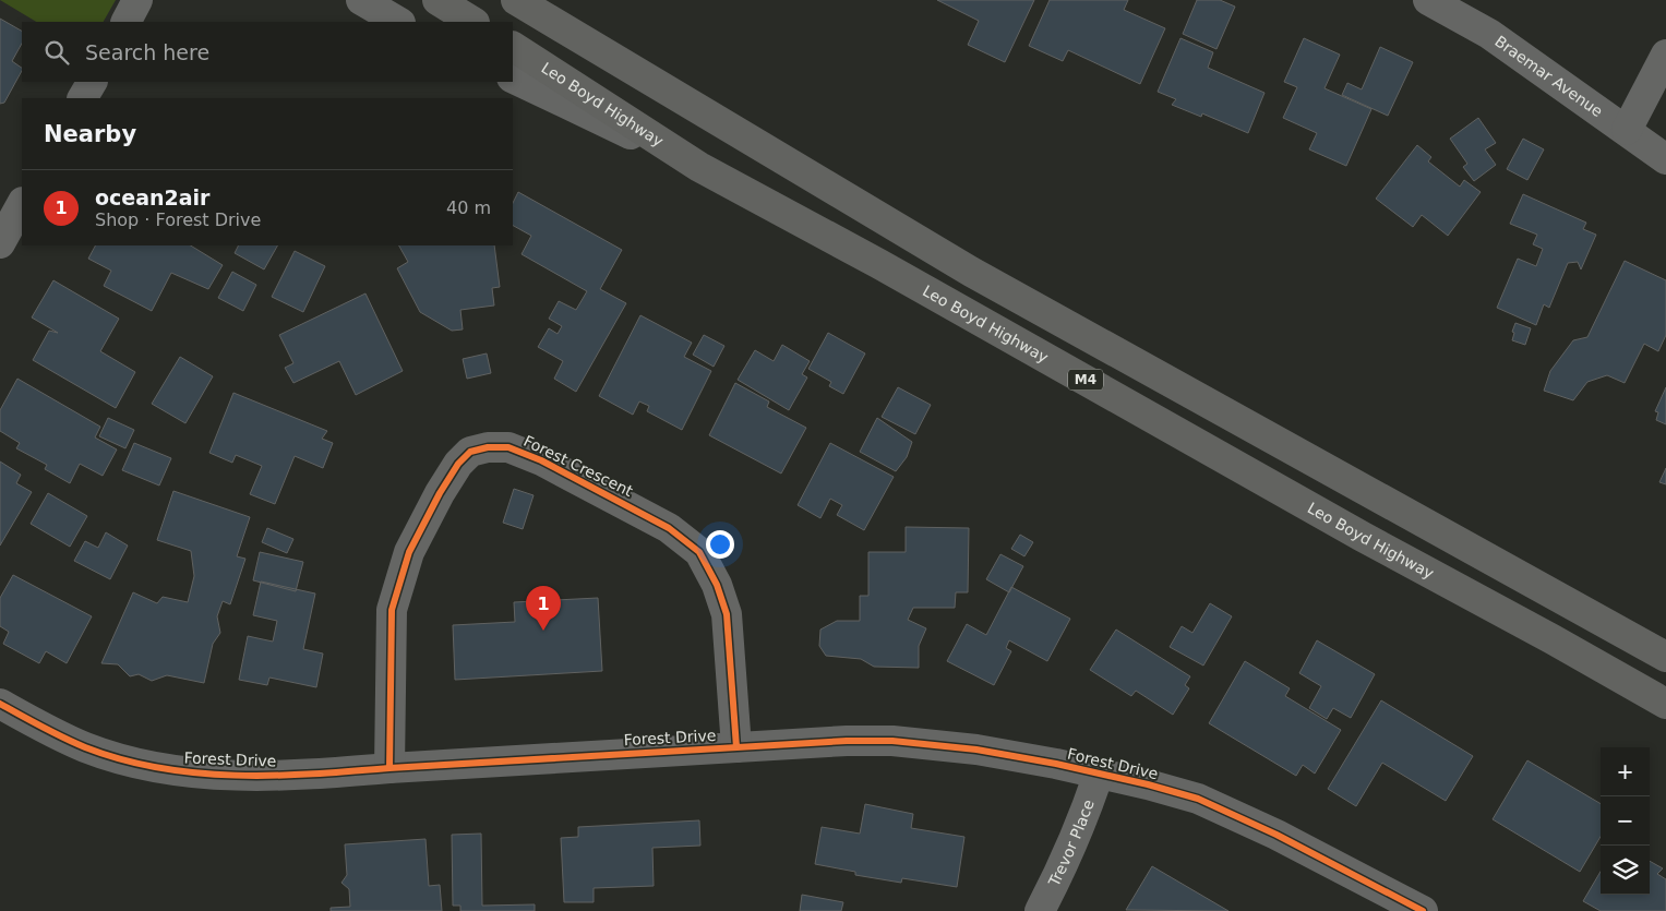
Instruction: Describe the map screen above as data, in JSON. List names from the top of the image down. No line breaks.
{"streets":{"highway":["Leo Boyd Highway","M4"],"street":["Braemar Avenue","Forest Crescent","Forest Drive","Trevor Place"]},"crossings":[["Forest Crescent","Forest Drive"],["Forest Drive","Trevor Place"]],"page":{"search":"Search here","heading":"Nearby","list":[{"mark":"1","name":"ocean2air","note":"Shop · Forest Drive","value":"40 m"}],"pins":"1","map_buttons":["+","−"]}}
